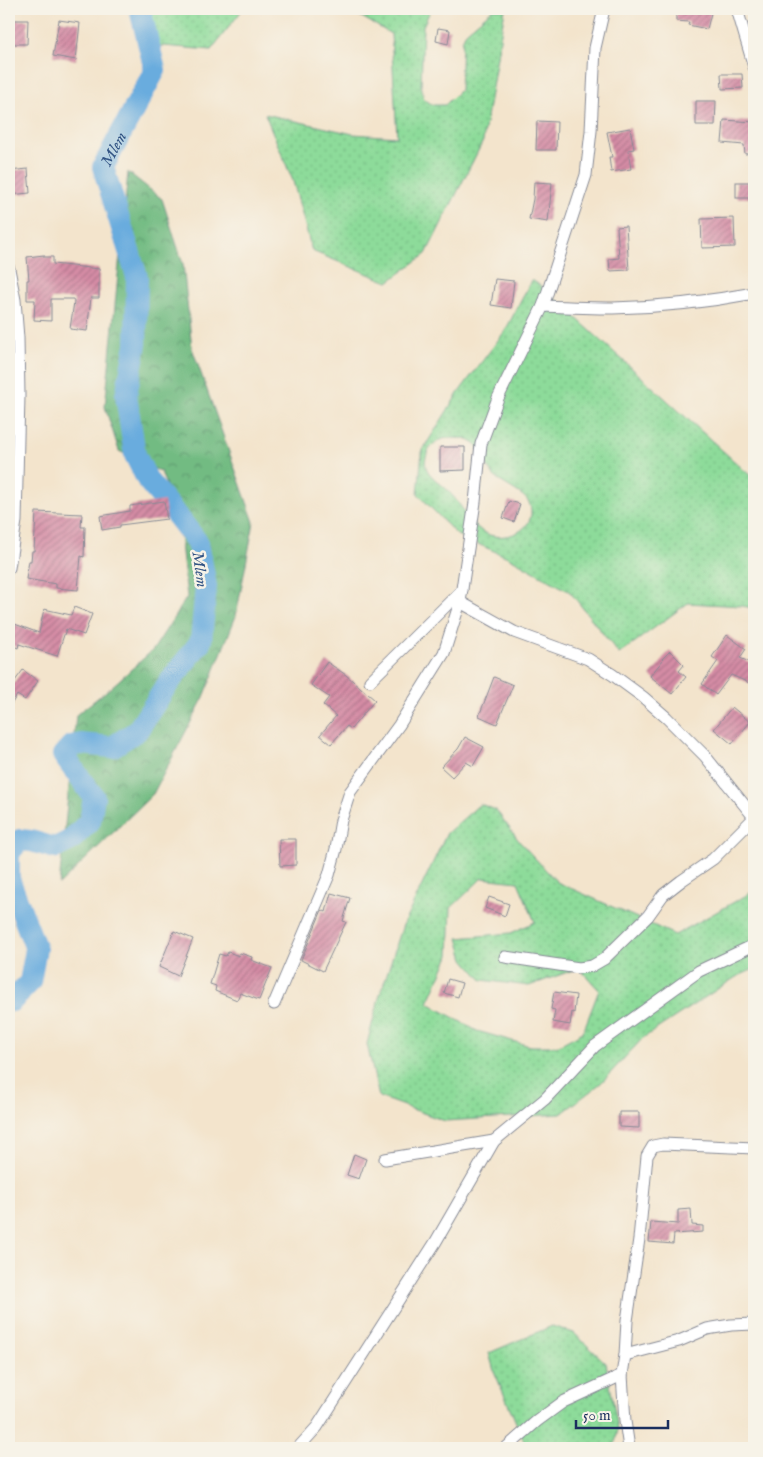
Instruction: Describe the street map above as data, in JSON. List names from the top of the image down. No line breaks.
{"water":["Mlem"],"scale_bar":"50 m"}
